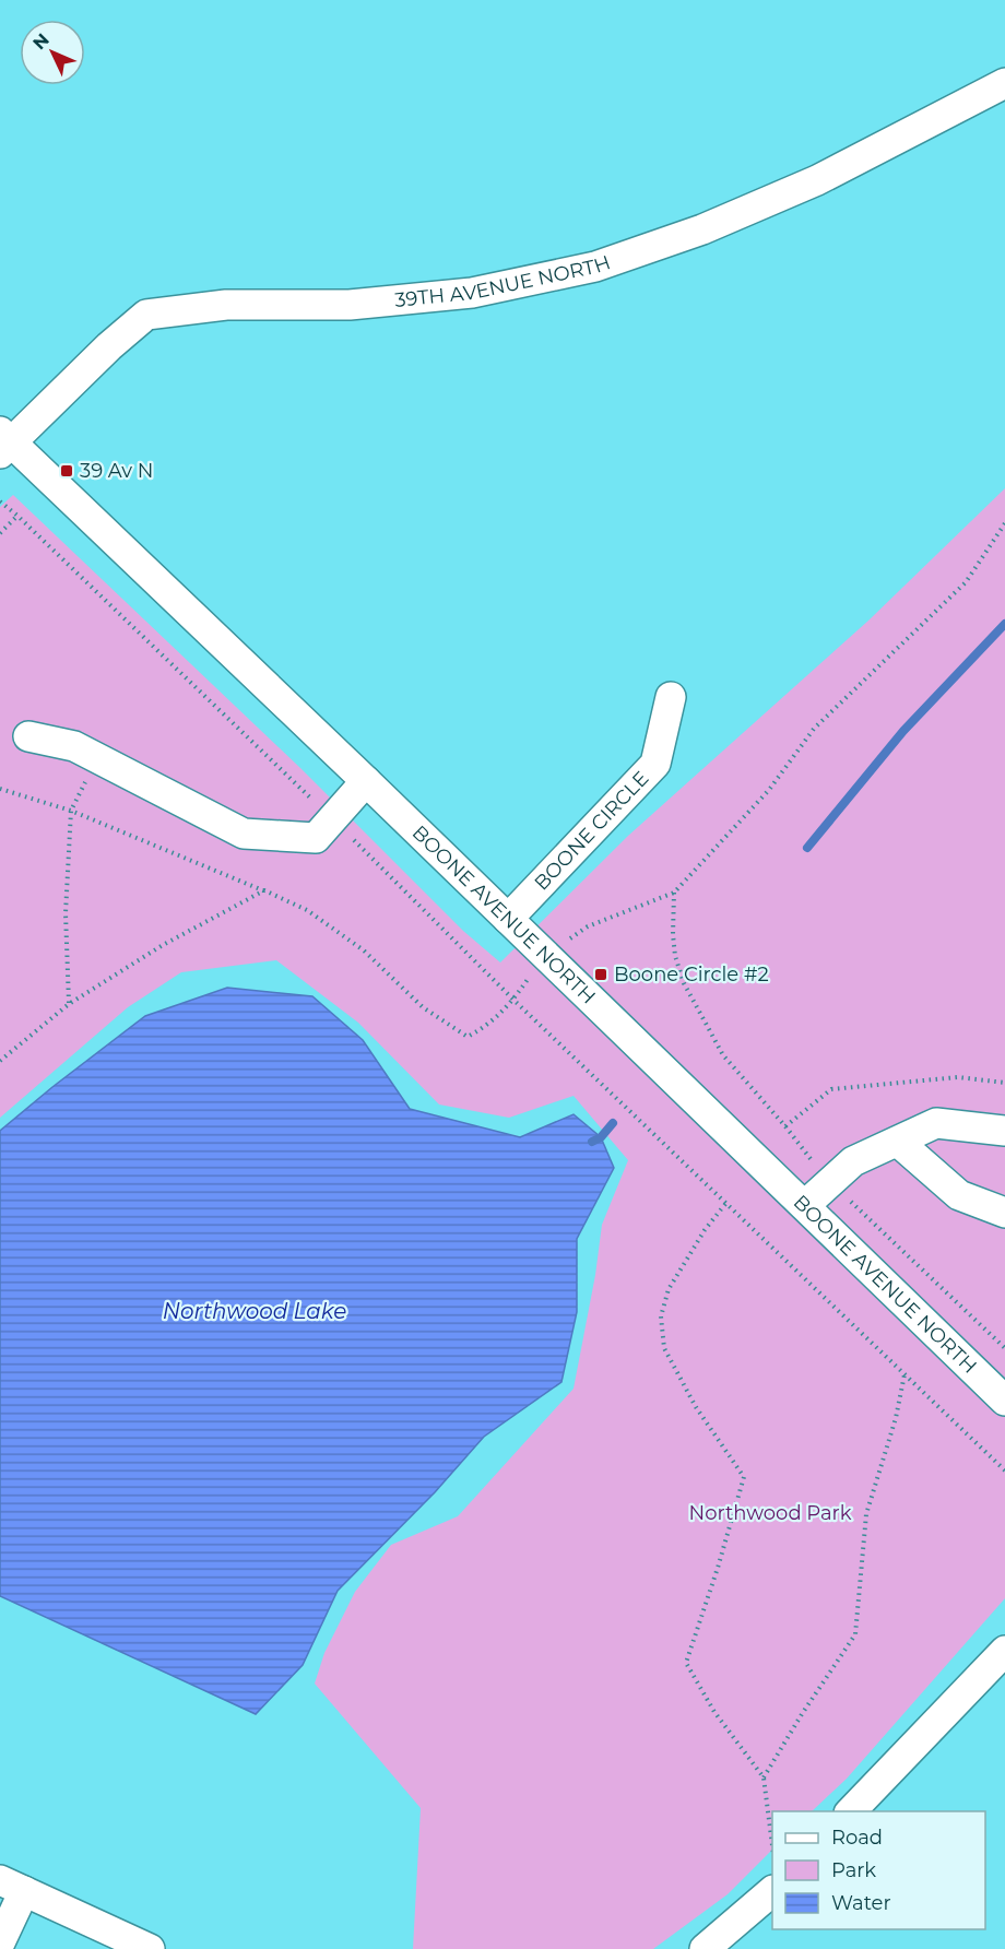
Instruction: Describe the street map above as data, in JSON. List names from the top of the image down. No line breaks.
{"streets":{"street":["39TH AVENUE NORTH","BOONE CIRCLE","BOONE AVENUE NORTH"]},"crossings":[["39TH AVENUE NORTH","BOONE AVENUE NORTH"],["BOONE CIRCLE","BOONE AVENUE NORTH"]],"water":["Northwood Lake"],"parks":["Northwood Park"],"places":{"transit":["39 Av N","Boone Circle #2"]},"legend":["Road","Park","Water"],"north":"top left"}
